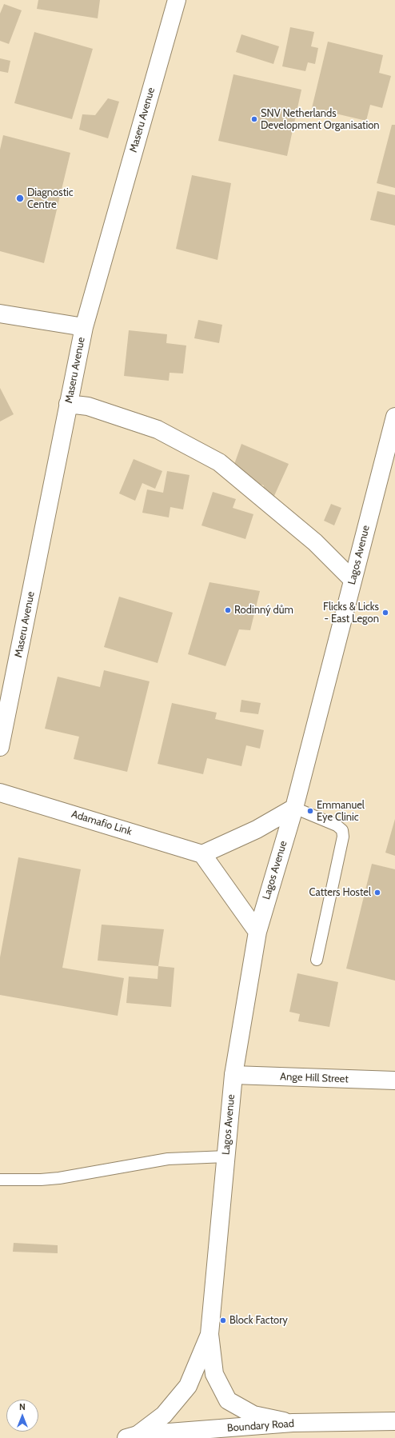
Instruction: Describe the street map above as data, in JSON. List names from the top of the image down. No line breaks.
{"streets":{"street":["Maseru Avenue","Lagos Avenue","Adamafio Link","Ange Hill Street","Boundary Road"]},"crossings":[["Lagos Avenue","Ange Hill Street"],["Lagos Avenue","Boundary Road"]],"places":["SNV Netherlands Development Organisation","Diagnostic Centre","Rodinný dům","Flicks & Licks - East Legon","Emmanuel Eye Clinic","Catters Hostel","Block Factory"],"north":"top"}
